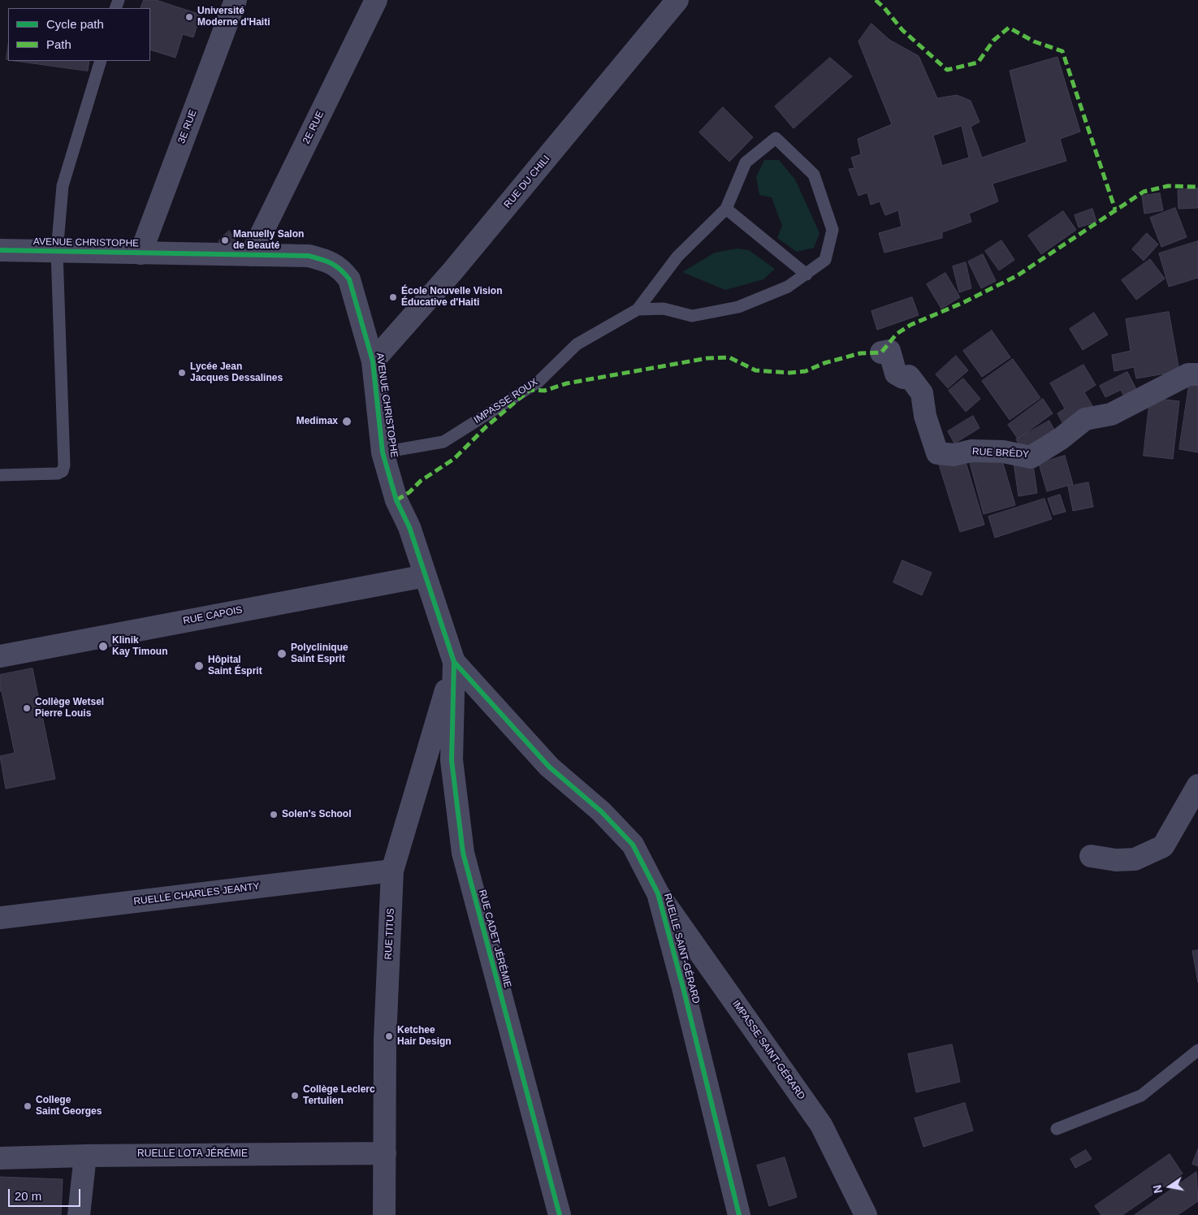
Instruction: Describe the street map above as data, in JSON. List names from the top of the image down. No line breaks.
{"streets":{"street":["3E RUE","2E RUE","RUE DU CHILI","AVENUE CHRISTOPHE","RUE BRÉDY","RUE CAPOIS","RUELLE CHARLES JEANTY","RUE TITUS","RUE CADET JÉRÉMIE","RUELLE SAINT-GÉRARD","IMPASSE SAINT-GÉRARD","RUELLE LOTA JÉRÉMIE"],"lane":["IMPASSE ROUX"]},"crossings":[["3E RUE","AVENUE CHRISTOPHE"],["2E RUE","AVENUE CHRISTOPHE"],["RUE DU CHILI","AVENUE CHRISTOPHE"],["AVENUE CHRISTOPHE","IMPASSE ROUX"],["AVENUE CHRISTOPHE","RUE CAPOIS"],["AVENUE CHRISTOPHE","RUE TITUS"],["AVENUE CHRISTOPHE","RUE CADET JÉRÉMIE"],["AVENUE CHRISTOPHE","RUELLE SAINT-GÉRARD"],["RUELLE CHARLES JEANTY","RUE TITUS"],["RUE TITUS","RUE CADET JÉRÉMIE"],["RUE TITUS","RUELLE SAINT-GÉRARD"],["RUE TITUS","RUELLE LOTA JÉRÉMIE"],["RUE CADET JÉRÉMIE","RUELLE SAINT-GÉRARD"],["RUELLE SAINT-GÉRARD","IMPASSE SAINT-GÉRARD"]],"places":["Université Moderne d'Haiti","Manuelly Salon de Beauté","École Nouvelle Vision Éducative d'Haiti","Lycée Jean Jacques Dessalines","Medimax","Klinik Kay Timoun","Polyclinique Saint Esprit","Hôpital Saint Ésprit","Collège Wetsel Pierre Louis","Solen's School","Ketchee Hair Design","Collège Leclerc Tertulien","College Saint Georges"],"legend":["Cycle path","Path"],"scale_bar":"20 m","north":"left"}
